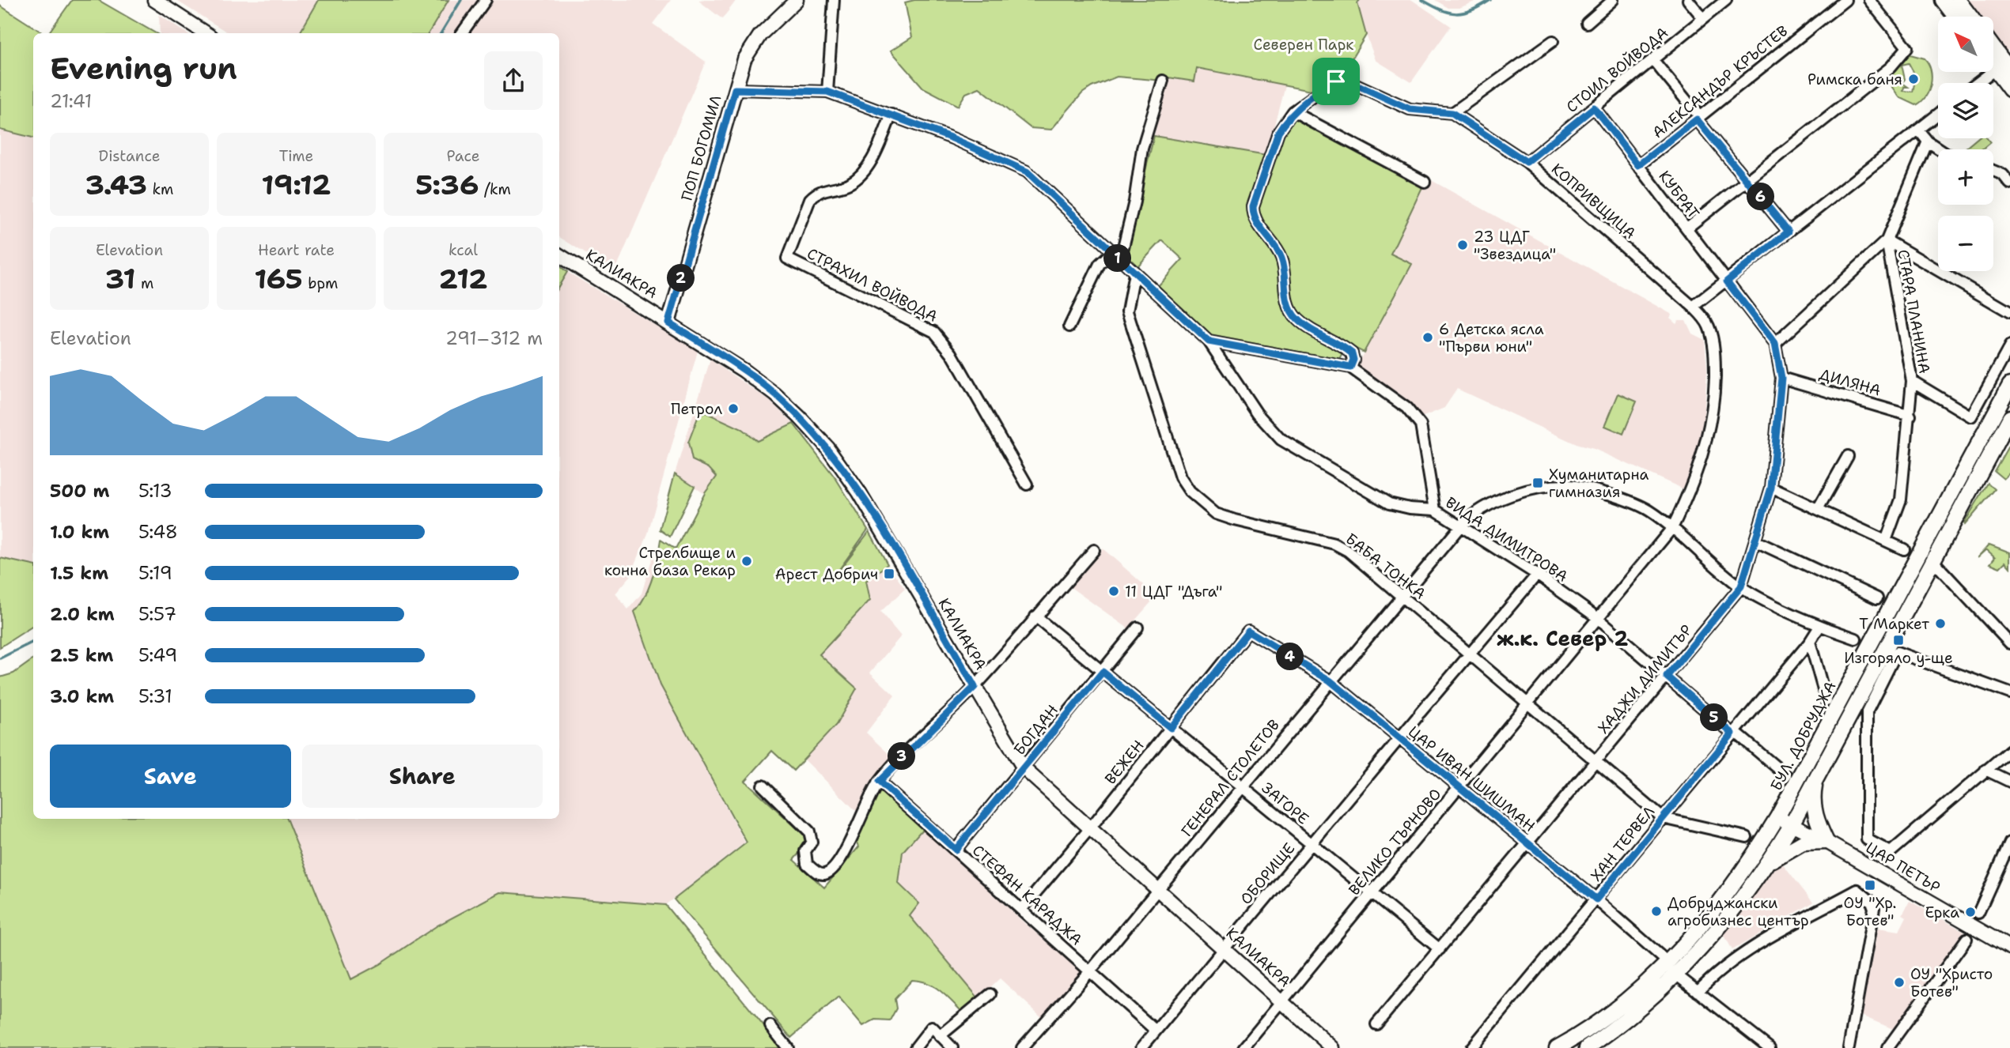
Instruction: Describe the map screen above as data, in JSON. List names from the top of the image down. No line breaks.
{"streets":{"main road":["БУЛ. ДОБРУДЖА"],"street":["СТОИЛ ВОЙВОДА","АЛЕКСАНДЪР КРЪСТЕВ","ПОП БОГОМИЛ","КУБРАТ","КОПРИВЩИЦА","КАЛИАКРА","СТРАХИЛ ВОЙВОДА","СТАРА ПЛАНИНА","ДИЛЯНА","ВИДА ДИМИТРОВА","БАБА ТОНКА","ХАДЖИ ДИМИТЪР","БОГДАН","ВЕЖЕН","ГЕНЕРАЛ СТОЛЕТОВ","ЦАР ИВАН ШИШМАН","ЗАГОРЕ","ВЕЛИКО ТЪРНОВО","ХАН ТЕРВЕЛ","ЦАР ПЕТЪР","ОБОРИЩЕ","СТЕФАН КАРАДЖА"]},"crossings":[["СТОИЛ ВОЙВОДА","КУБРАТ"],["СТОИЛ ВОЙВОДА","КОПРИВЩИЦА"],["АЛЕКСАНДЪР КРЪСТЕВ","КУБРАТ"],["ПОП БОГОМИЛ","КАЛИАКРА"],["ПОП БОГОМИЛ","ВИДА ДИМИТРОВА"],["КУБРАТ","ХАДЖИ ДИМИТЪР"],["КОПРИВЩИЦА","ВЕЛИКО ТЪРНОВО"],["КАЛИАКРА","БОГДАН"],["КАЛИАКРА","ВЕЖЕН"],["КАЛИАКРА","ГЕНЕРАЛ СТОЛЕТОВ"],["КАЛИАКРА","ВЕЛИКО ТЪРНОВО"],["КАЛИАКРА","ОБОРИЩЕ"],["СТРАХИЛ ВОЙВОДА","ВИДА ДИМИТРОВА"],["СТАРА ПЛАНИНА","ДИЛЯНА"],["ДИЛЯНА","ХАДЖИ ДИМИТЪР"],["ВИДА ДИМИТРОВА","БАБА ТОНКА"],["ВИДА ДИМИТРОВА","ХАДЖИ ДИМИТЪР"],["ВИДА ДИМИТРОВА","ГЕНЕРАЛ СТОЛЕТОВ"],["ВИДА ДИМИТРОВА","ВЕЛИКО ТЪРНОВО"],["ВИДА ДИМИТРОВА","ХАН ТЕРВЕЛ"],["ВИДА ДИМИТРОВА","ОБОРИЩЕ"],["БАБА ТОНКА","ХАДЖИ ДИМИТЪР"],["БАБА ТОНКА","ГЕНЕРАЛ СТОЛЕТОВ"],["БАБА ТОНКА","ВЕЛИКО ТЪРНОВО"],["БАБА ТОНКА","ХАН ТЕРВЕЛ"],["БАБА ТОНКА","ОБОРИЩЕ"],["ХАДЖИ ДИМИТЪР","ГЕНЕРАЛ СТОЛЕТОВ"],["ХАДЖИ ДИМИТЪР","ЦАР ИВАН ШИШМАН"],["ХАДЖИ ДИМИТЪР","ЗАГОРЕ"],["БОГДАН","ЗАГОРЕ"],["БОГДАН","СТЕФАН КАРАДЖА"],["БУЛ. ДОБРУДЖА","ЦАР ИВАН ШИШМАН"],["БУЛ. ДОБРУДЖА","ЦАР ПЕТЪР"],["ВЕЖЕН","ЦАР ИВАН ШИШМАН"],["ВЕЖЕН","ЗАГОРЕ"],["ВЕЖЕН","СТЕФАН КАРАДЖА"],["ГЕНЕРАЛ СТОЛЕТОВ","ЦАР ИВАН ШИШМАН"],["ГЕНЕРАЛ СТОЛЕТОВ","ЗАГОРЕ"],["ГЕНЕРАЛ СТОЛЕТОВ","ВЕЛИКО ТЪРНОВО"],["ГЕНЕРАЛ СТОЛЕТОВ","ХАН ТЕРВЕЛ"],["ГЕНЕРАЛ СТОЛЕТОВ","СТЕФАН КАРАДЖА"],["ЦАР ИВАН ШИШМАН","ВЕЛИКО ТЪРНОВО"],["ЦАР ИВАН ШИШМАН","ХАН ТЕРВЕЛ"],["ЦАР ИВАН ШИШМАН","ОБОРИЩЕ"],["ЗАГОРЕ","ВЕЛИКО ТЪРНОВО"],["ЗАГОРЕ","ОБОРИЩЕ"],["ОБОРИЩЕ","СТЕФАН КАРАДЖА"]],"districts":["ж.к. Север 2"],"parks":["Северен Парк"],"places":{"other":["Римска баня","23 ЦДГ \"Звездица\"","6 Детска ясла \"Първи юни\"","Петрол","Стрелбище и конна база Рекар","11 ЦДГ \"Дъга\"","Т Маркет","Добруджански агробизнес център","Ерка","ОУ \"Христо Ботев\""],"transit":["Хуманитарна гимназия","Арест Добрич","Изгоряло у-ще","ОУ \"Хр. Ботев\""]},"north":"top left","page":{"map_buttons":["+","−"],"heading":["Evening run","21:41"],"stats":[["Distance","3.43 km"],["Time","19:12"],["Pace","5:36 /km"],["Elevation","31 m"],["Heart rate","165 bpm"],["kcal","212"]],"pins":["6","1","2","4","5","3"],"chart":["Elevation","291–312 m"],"list":[{"name":"500 m","note":"5:13"},{"name":"1.0 km","note":"5:48"},{"name":"1.5 km","note":"5:19"},{"name":"2.0 km","note":"5:57"},{"name":"2.5 km","note":"5:49"},{"name":"3.0 km","note":"5:31"}],"buttons":["Save","Share"]}}
